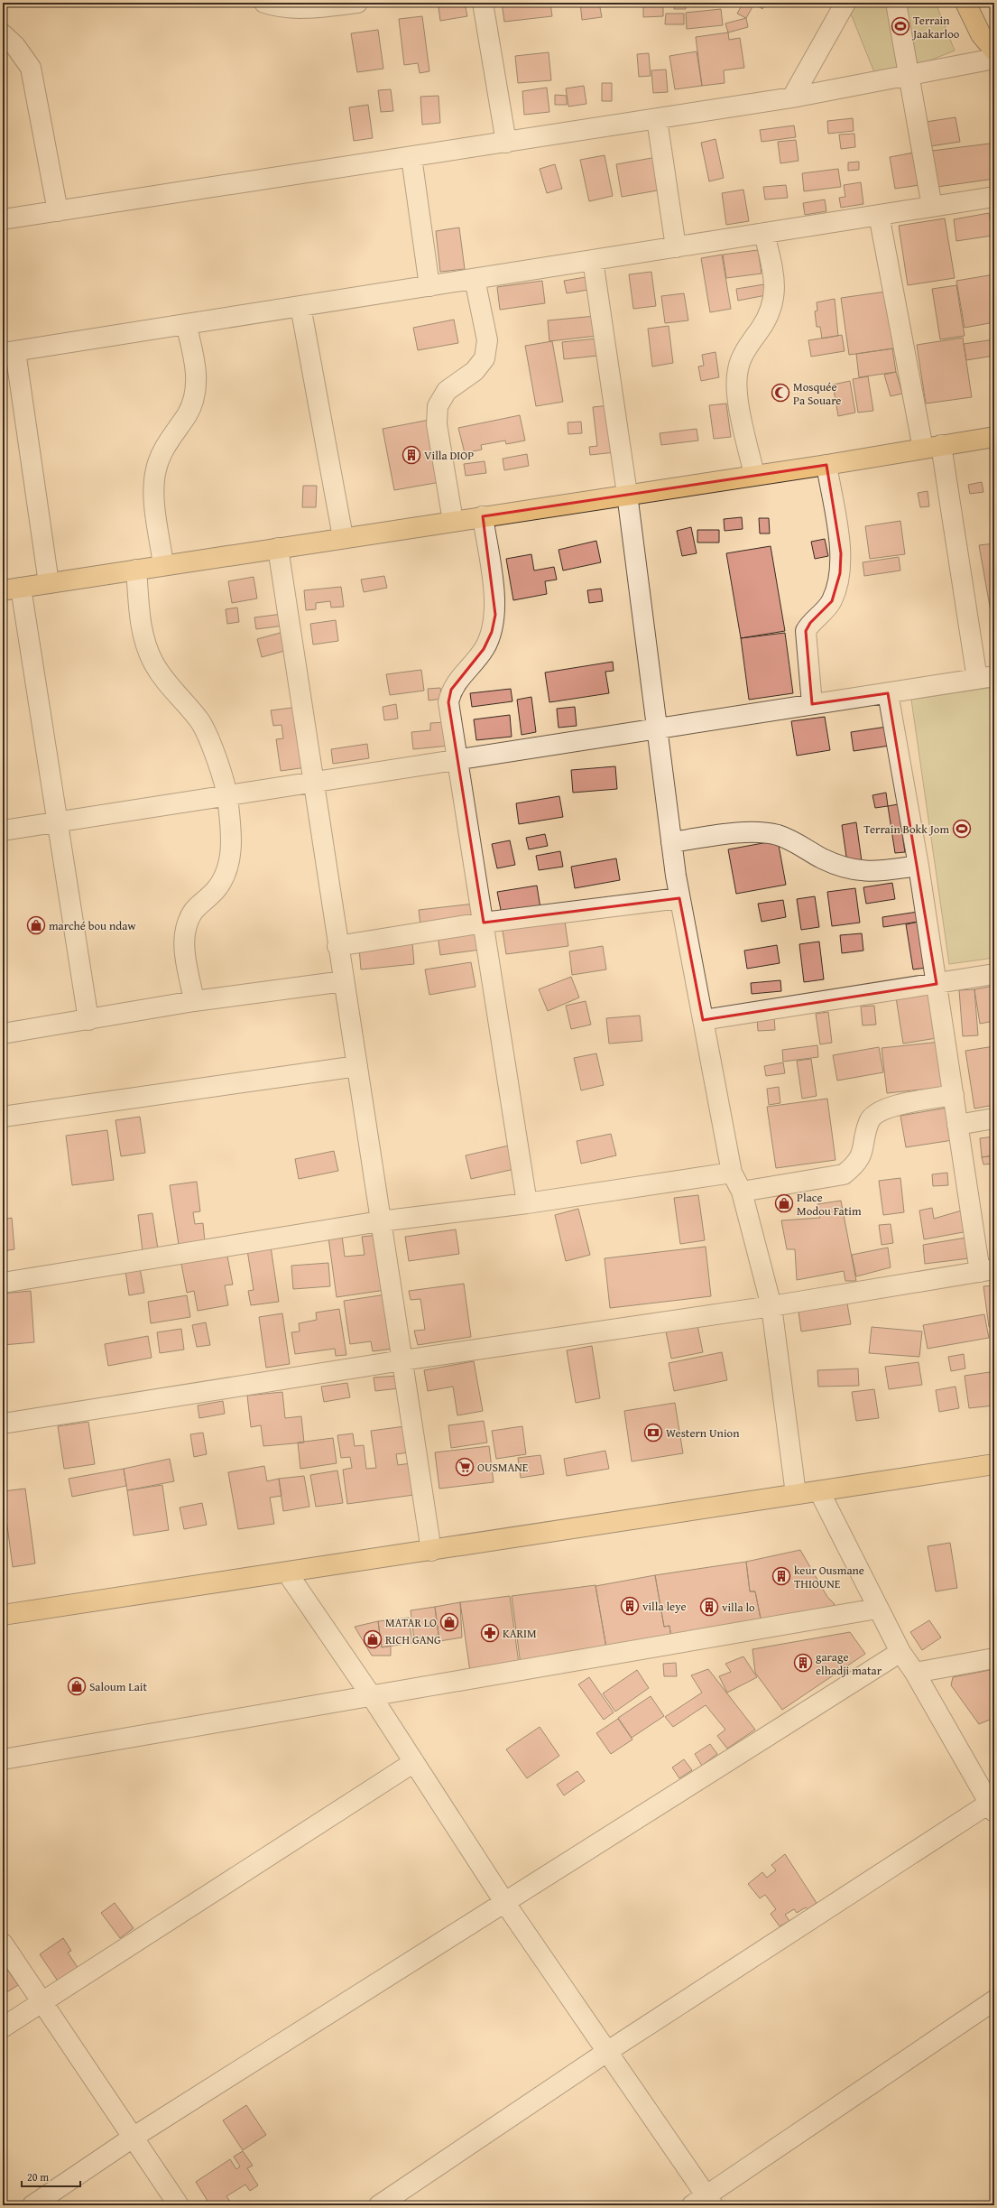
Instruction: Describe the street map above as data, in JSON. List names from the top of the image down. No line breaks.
{"places":{"sports":["Terrain Jaakarloo","Terrain Bokk Jom"],"mosque":["Mosquée Pa Souare"],"building":["Villa DIOP","keur Ousmane THIOUNE","villa leye","villa lo","garage elhadji matar"],"shop":["marché bou ndaw","Place Modou Fatim","MATAR LO","RICH GANG","Saloum Lait"],"bank":["Western Union"],"supermarket":["OUSMANE"],"pharmacy":["KARIM"]},"scale_bar":"20 m"}
